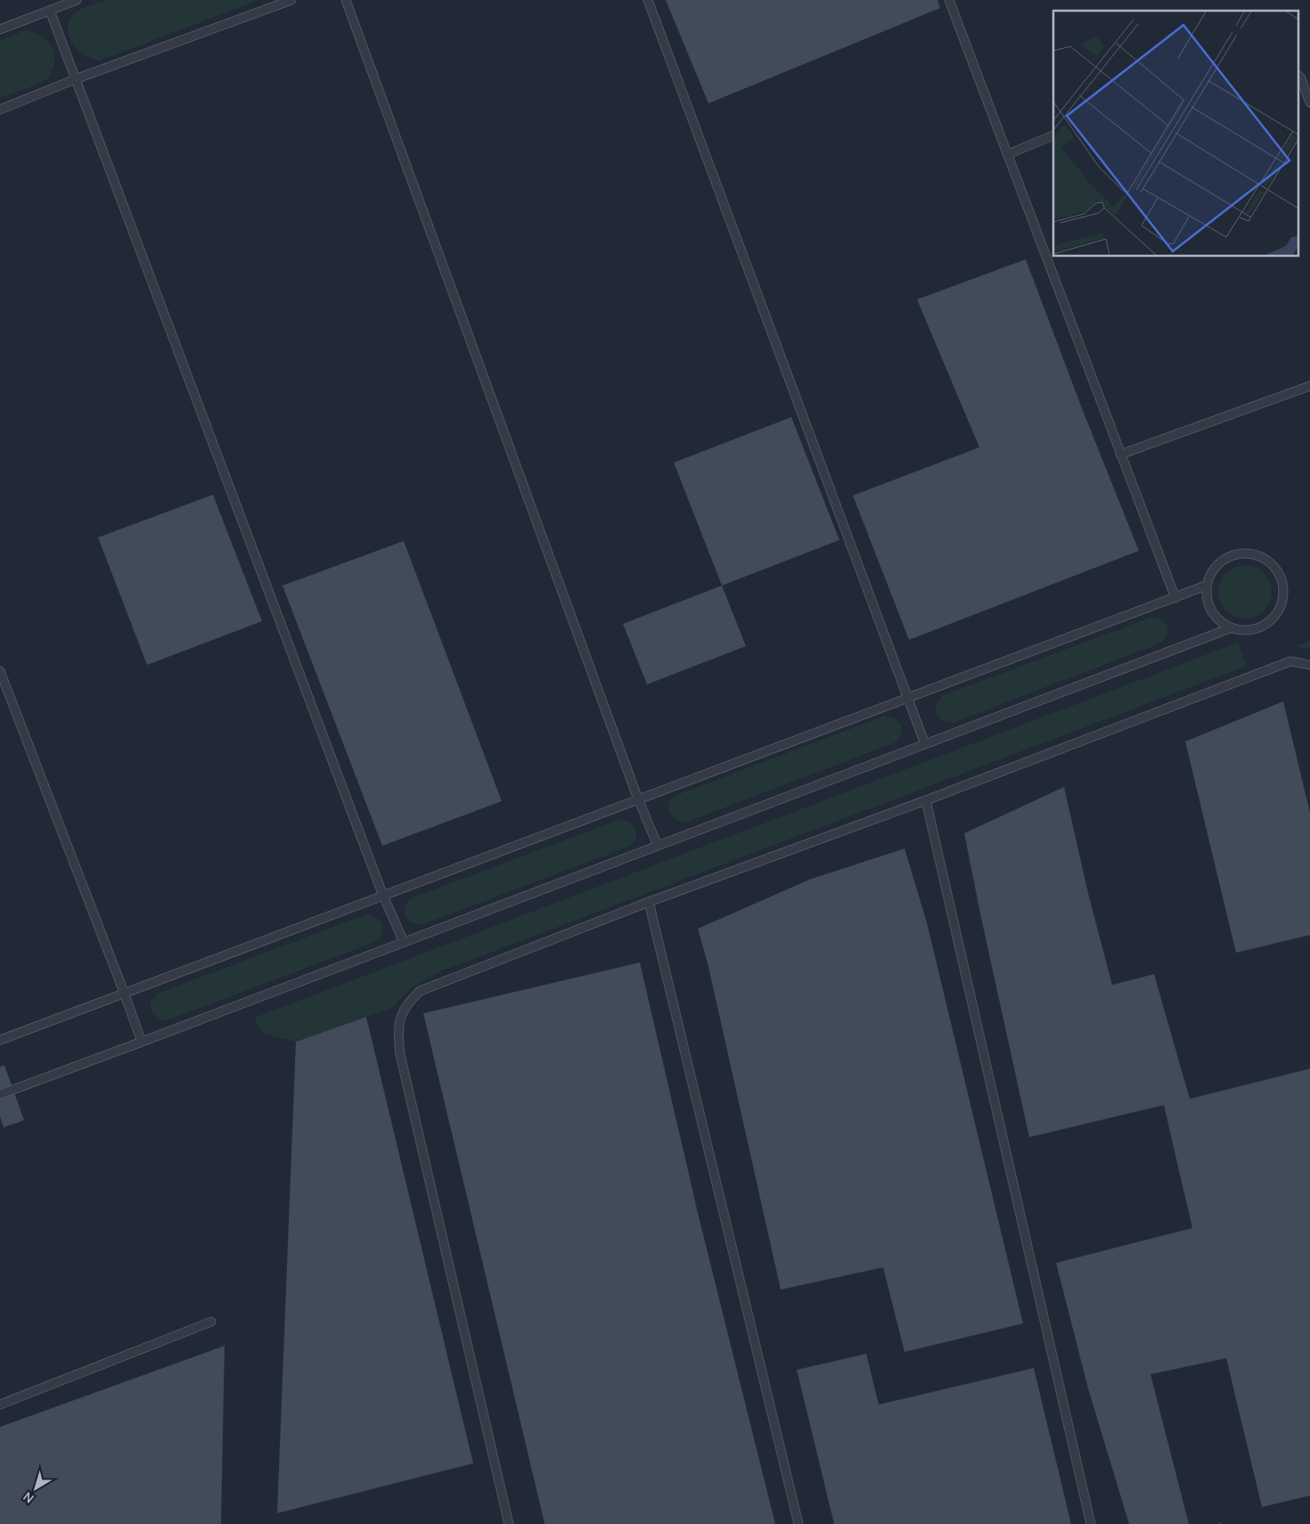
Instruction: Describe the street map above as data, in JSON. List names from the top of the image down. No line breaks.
{"north":"bottom left"}
